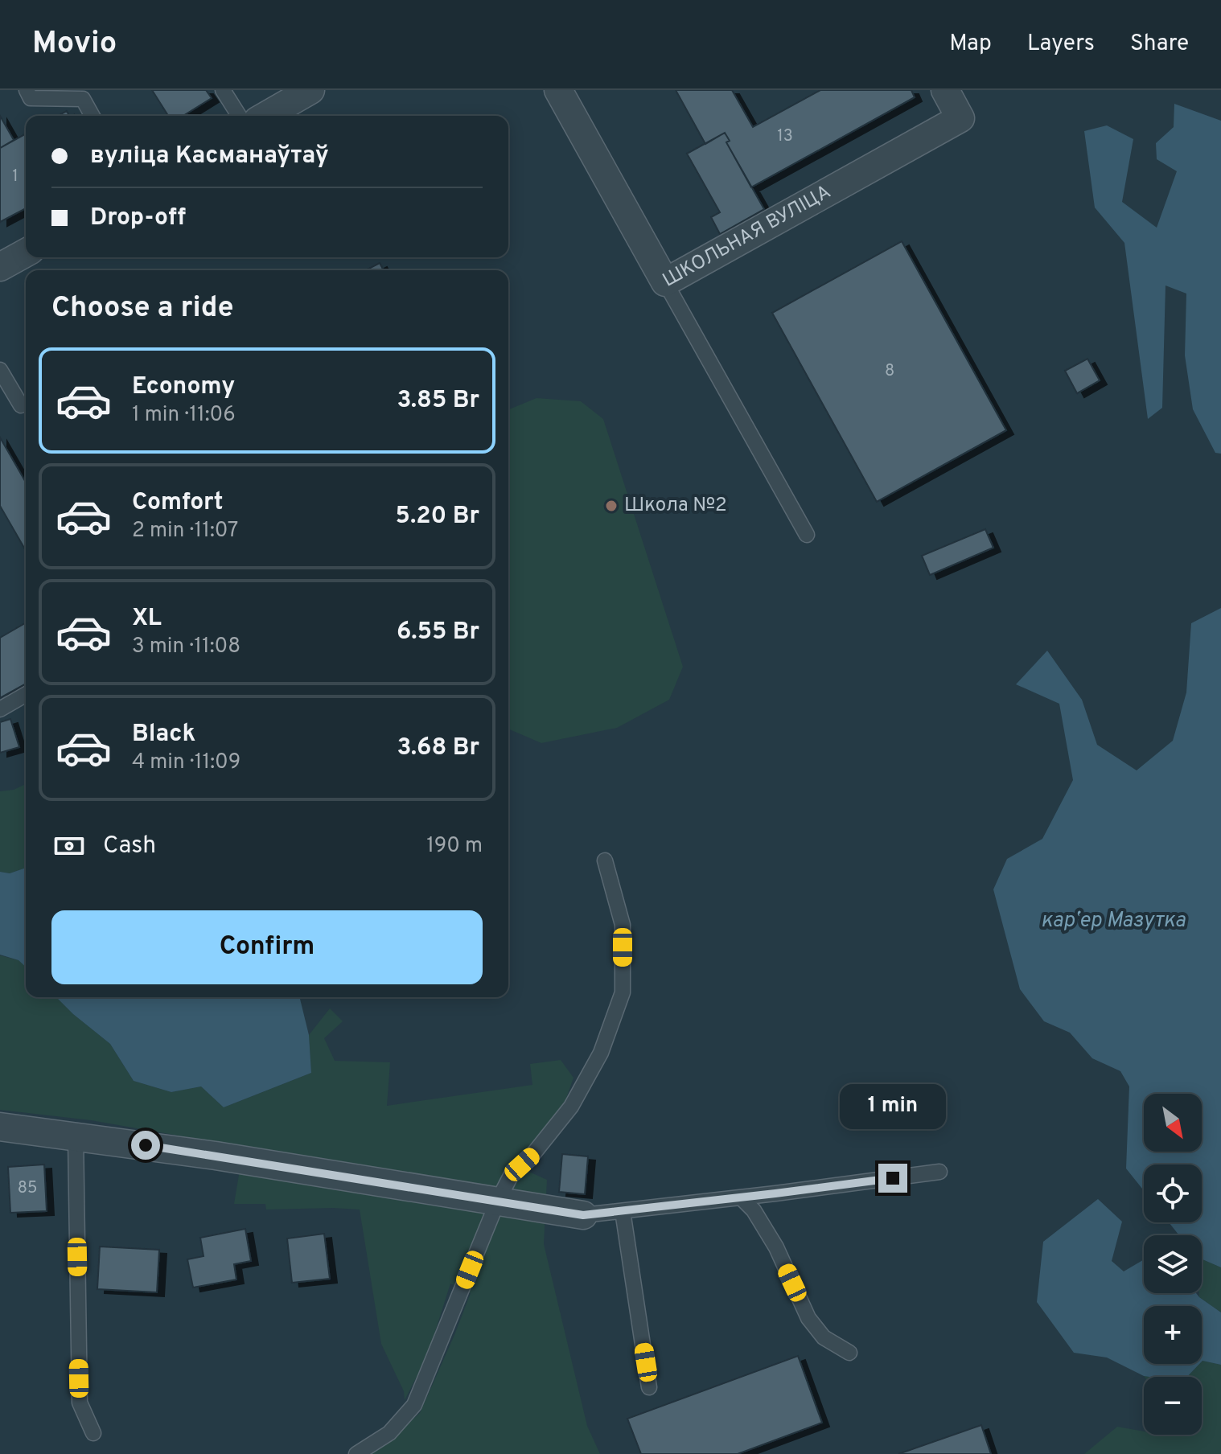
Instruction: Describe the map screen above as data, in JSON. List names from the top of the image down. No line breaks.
{"streets":{"street":["ШКОЛЬНАЯ ВУЛІЦА"]},"water":["карʼер Мазутка"],"places":["Школа №2"],"house_numbers":["13","1","8","85"],"north":"bottom right","page":{"header":"Movio","nav":["Map","Layers","Share"],"banner":["вуліца Касманаўтаў","Drop-off"],"heading":"Choose a ride","list":[{"name":"Economy","note":"1 min · 11:06","value":"3.85 Br"},{"name":"Comfort","note":"2 min · 11:07","value":"5.20 Br"},{"name":"XL","note":"3 min · 11:08","value":"6.55 Br"},{"name":"Black","note":"4 min · 11:09","value":"3.68 Br"}],"pay":["Cash","190 m"],"buttons":"Confirm","bubble":"1 min","map_buttons":["+","−"]}}
